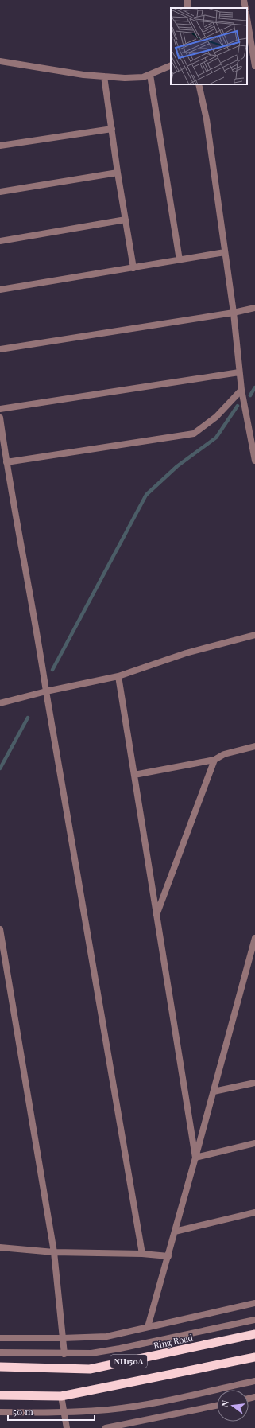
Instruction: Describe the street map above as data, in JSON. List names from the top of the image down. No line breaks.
{"streets":{"highway":["Ring Road","NH150A"]},"scale_bar":"50 m","north":"left"}
